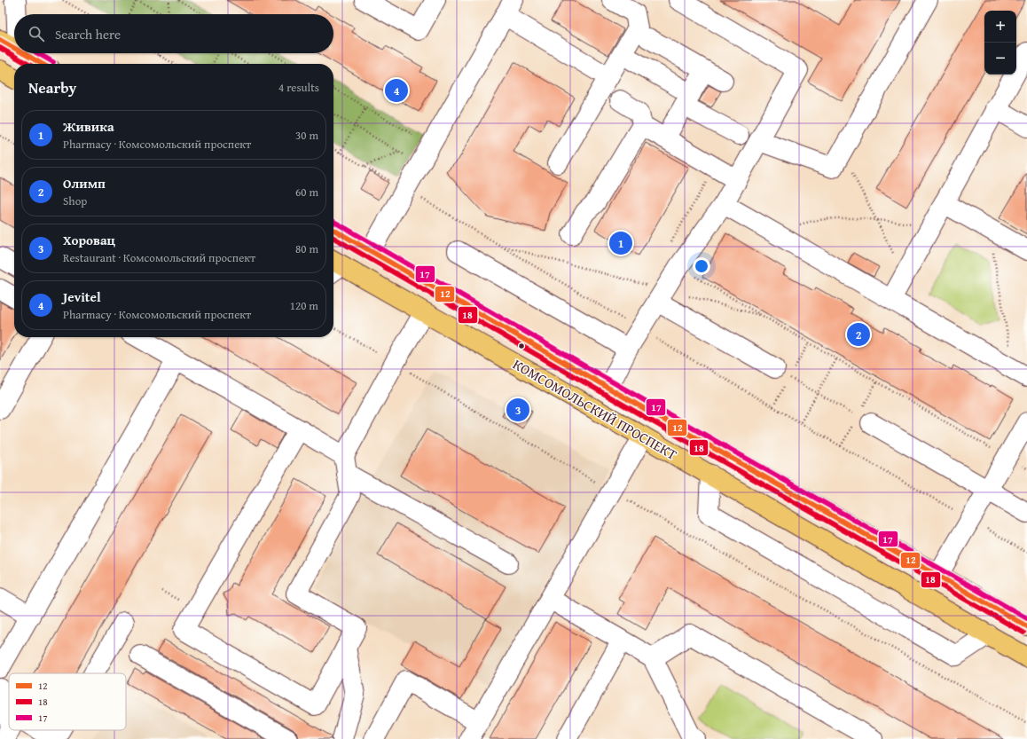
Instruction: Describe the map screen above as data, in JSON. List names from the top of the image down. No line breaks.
{"streets":{"main road":["КОМСОМОЛЬСКИЙ ПРОСПЕКТ"]},"lines":["transit line 12","transit line 18","transit line 17"],"legend":["12","18","17"],"page":{"map_buttons":["+","−"],"search":"Search here","heading":["Nearby","4 results"],"pins":["4","1","2","3"],"list":[{"mark":"1","name":"Живика","note":"Pharmacy · Комсомольский проспект","value":"30 m"},{"mark":"2","name":"Олимп","note":"Shop","value":"60 m"},{"mark":"3","name":"Хоровац","note":"Restaurant · Комсомольский проспект","value":"80 m"},{"mark":"4","name":"Jevitel","note":"Pharmacy · Комсомольский проспект","value":"120 m"}]}}
